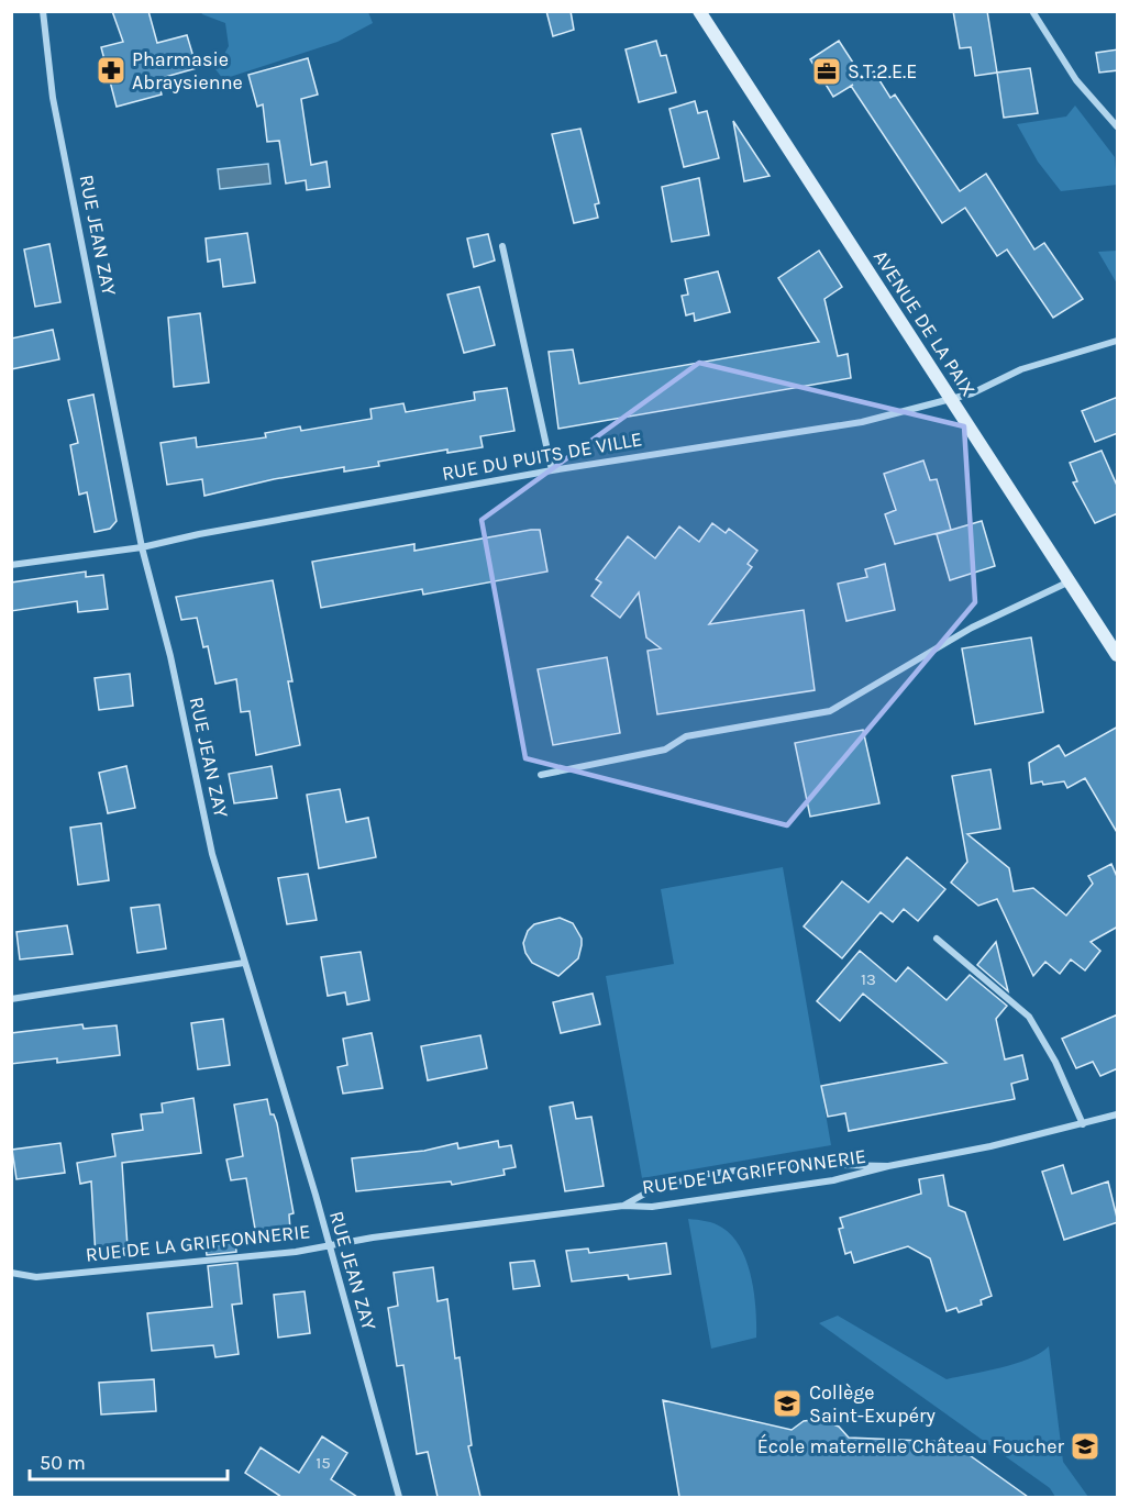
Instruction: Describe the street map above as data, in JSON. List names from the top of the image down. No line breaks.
{"streets":{"main road":["AVENUE DE LA PAIX"],"street":["RUE JEAN ZAY","RUE DU PUITS DE VILLE","RUE DE LA GRIFFONNERIE"]},"crossings":[["RUE JEAN ZAY","RUE DU PUITS DE VILLE"],["RUE JEAN ZAY","RUE DE LA GRIFFONNERIE"],["AVENUE DE LA PAIX","RUE DU PUITS DE VILLE"]],"places":{"pharmacy":["Pharmasie Abraysienne"],"office":["S.T.2.E.E"],"school or university":["Collège Saint-Exupéry","École maternelle Château Foucher"]},"house_numbers":["13","15"],"scale_bar":"50 m"}
